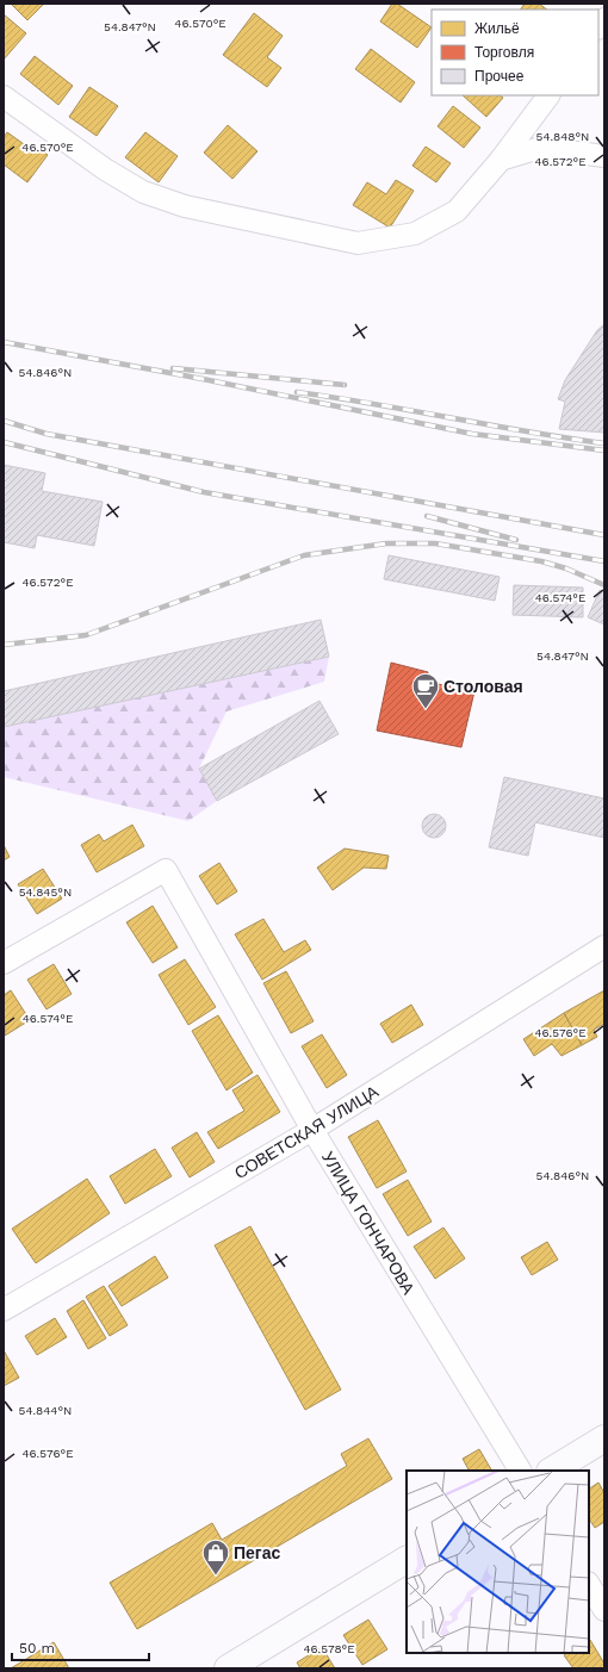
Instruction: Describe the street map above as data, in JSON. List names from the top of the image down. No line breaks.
{"streets":{"street":["СОВЕТСКАЯ УЛИЦА","УЛИЦА ГОНЧАРОВА"]},"crossings":[["СОВЕТСКАЯ УЛИЦА","УЛИЦА ГОНЧАРОВА"]],"places":{"cafe":["Столовая"],"shop":["Пегас"]},"legend":["Жильё","Торговля","Прочее"],"scale_bar":"50 m","coordinates":["46.570°E","54.847°N","54.848°N","46.572°E","54.846°N","46.574°E","54.845°N","46.576°E","54.844°N","46.578°E"]}
